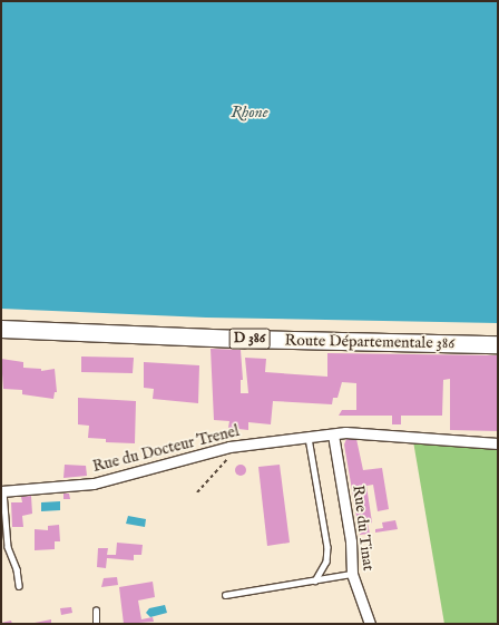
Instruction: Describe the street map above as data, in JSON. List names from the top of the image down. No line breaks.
{"streets":{"main road":["D 386","Route Départementale 386"],"street":["Rue du Docteur Trenel","Rue du Tinat"]},"crossings":[["Rue du Docteur Trenel","Rue du Tinat"]],"water":["Rhone"]}
